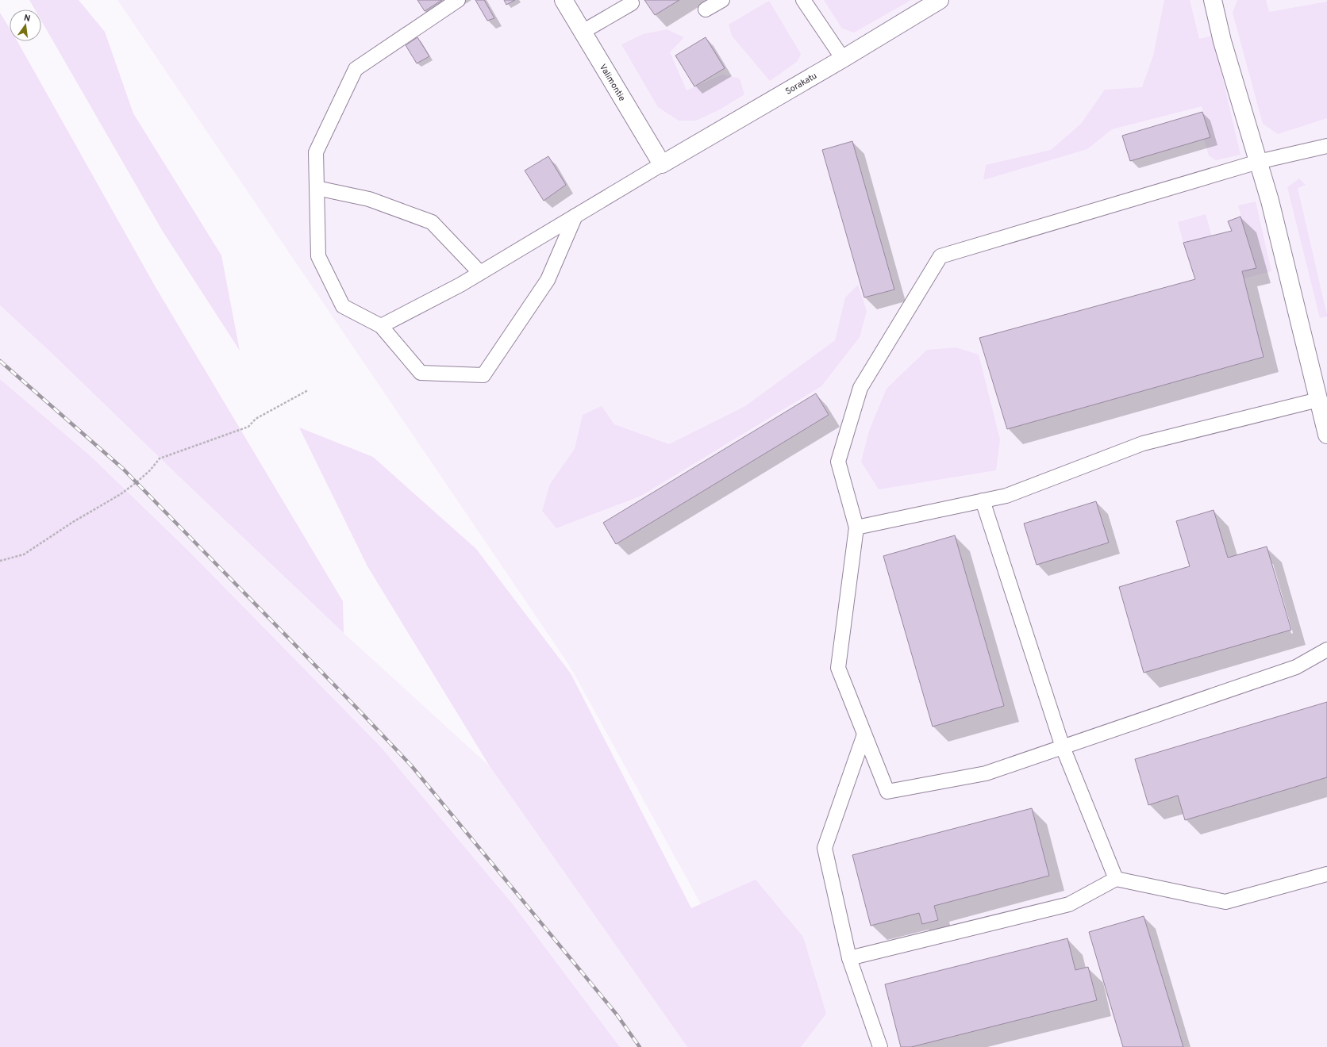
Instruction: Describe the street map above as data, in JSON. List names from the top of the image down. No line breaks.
{"streets":{"street":["Valimontie","Sorakatu"]},"crossings":[["Valimontie","Sorakatu"]],"north":"top"}
